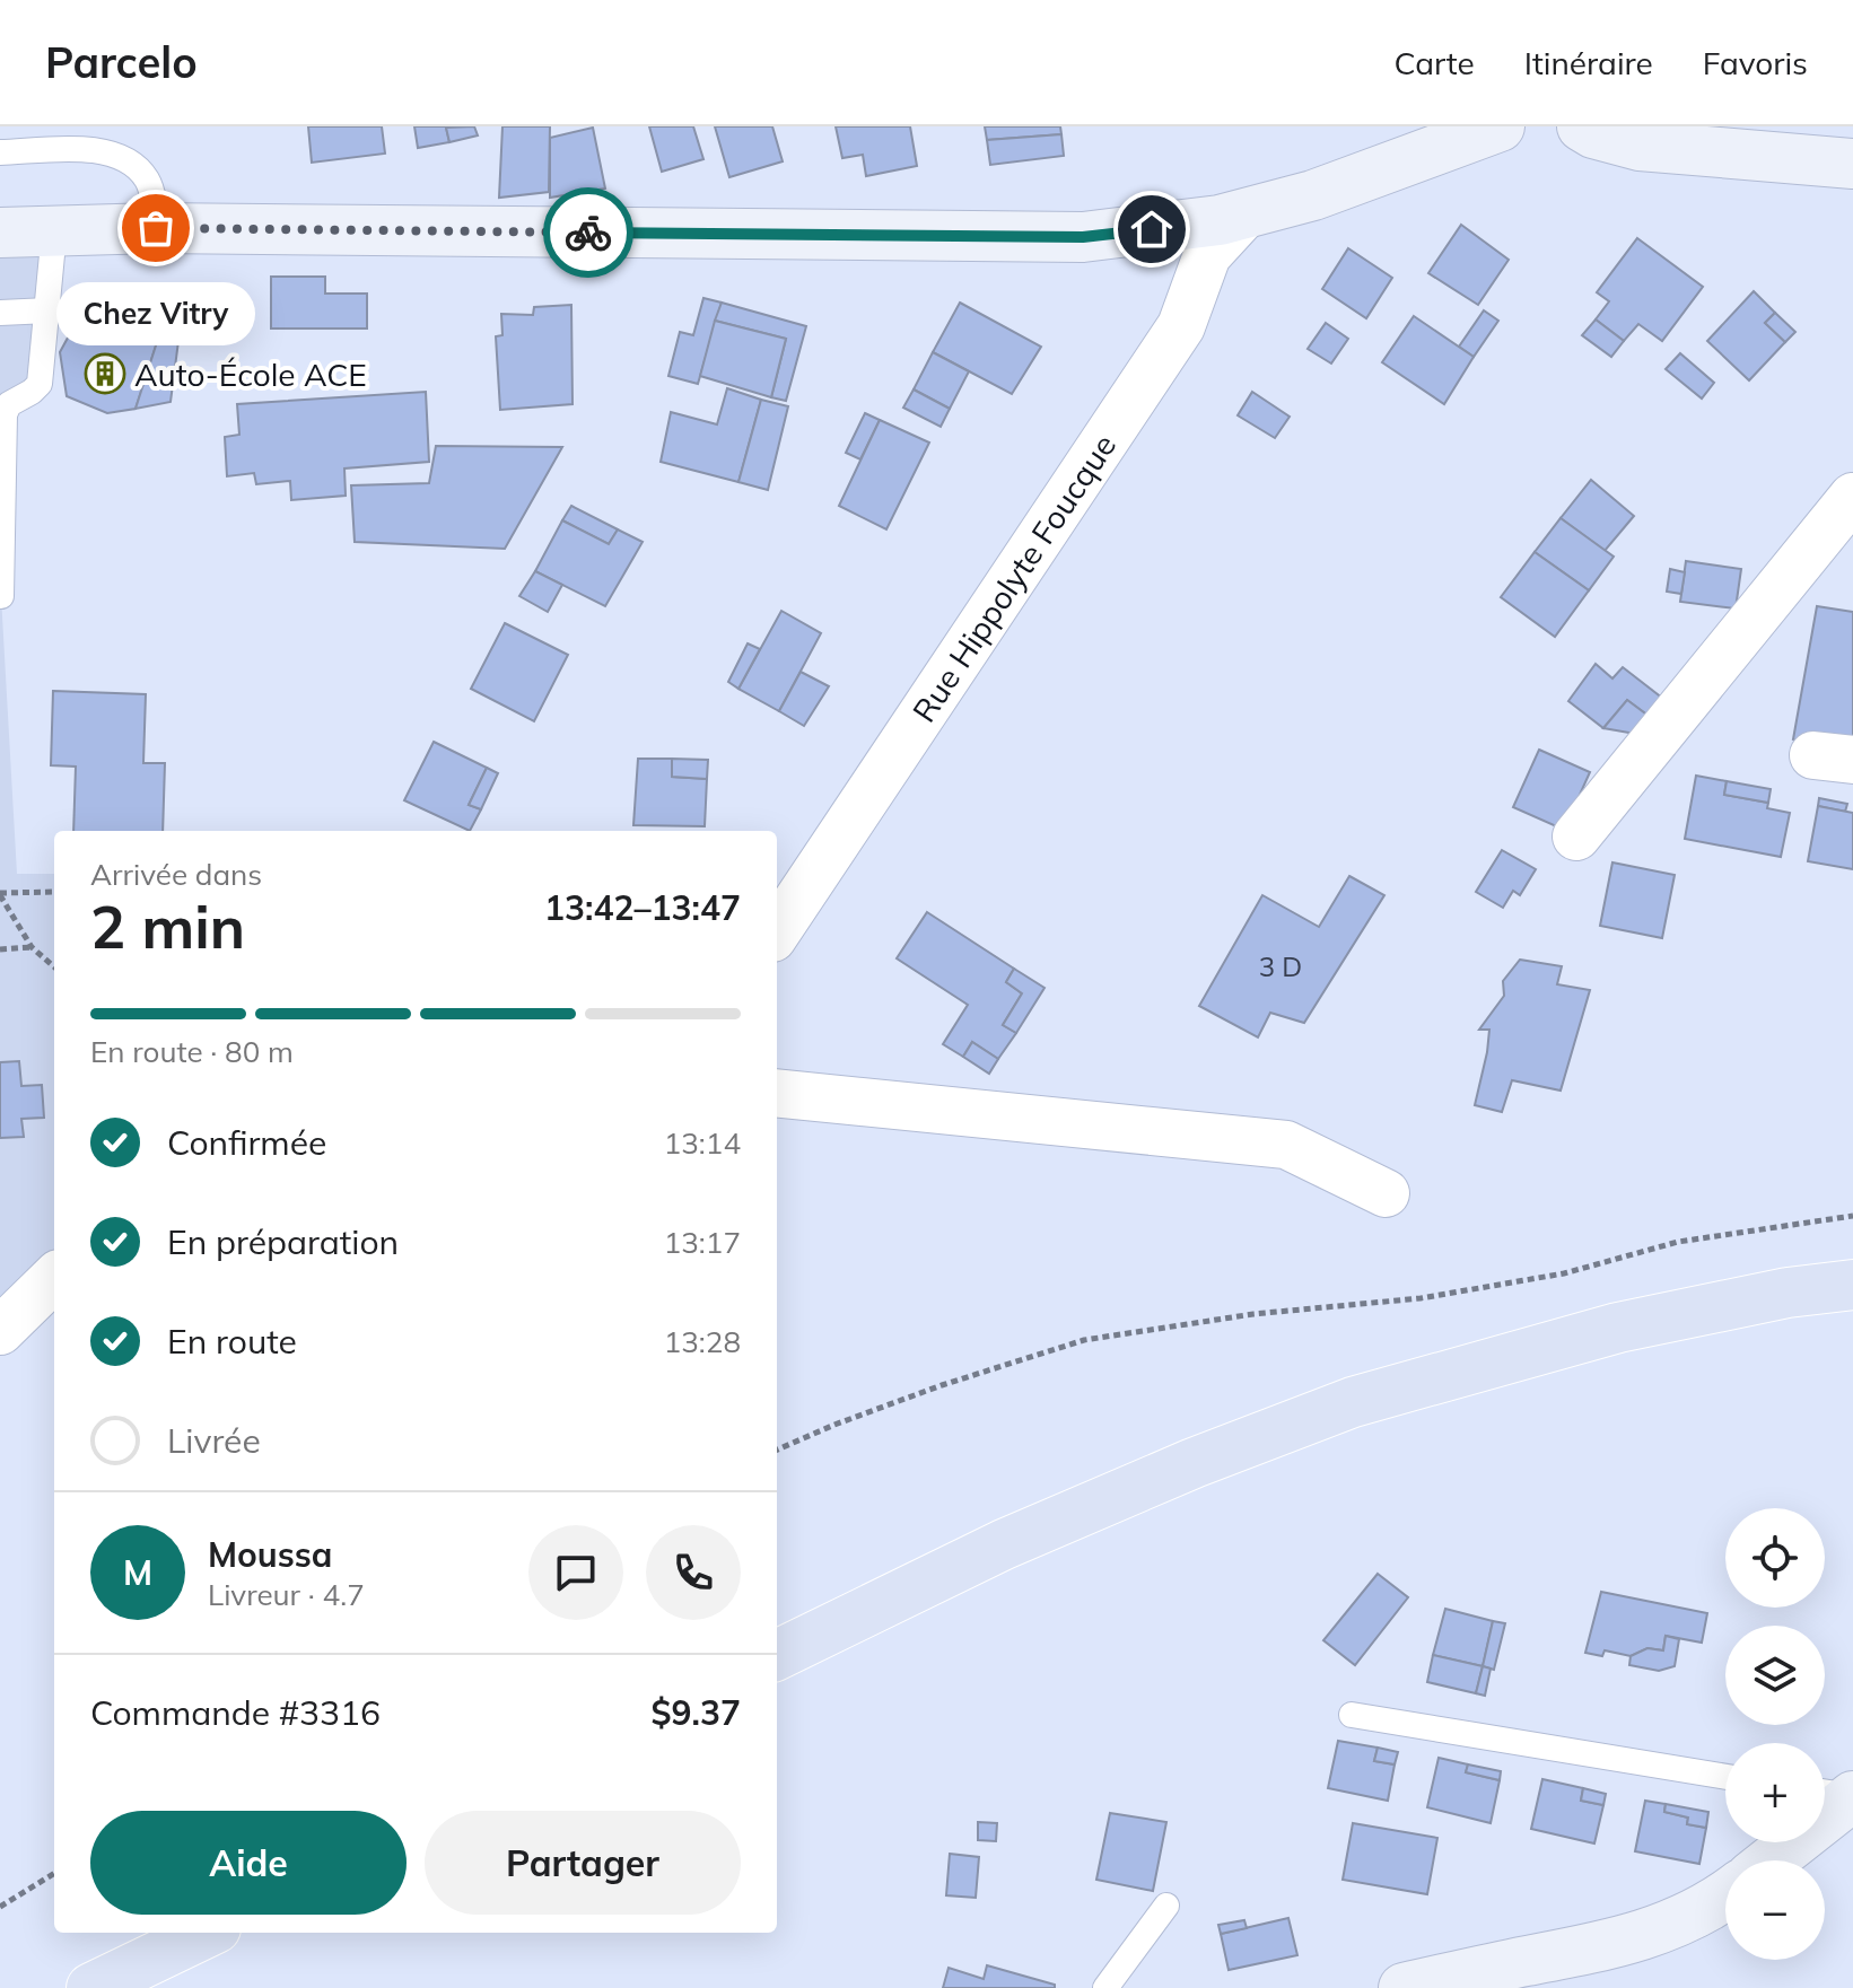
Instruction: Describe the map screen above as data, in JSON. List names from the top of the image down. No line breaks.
{"streets":{"street":["Rue Hippolyte Foucque"]},"places":{"other":["Chez Vitry"],"building":["Auto-École ACE"]},"house_numbers":["3 D"],"page":{"header":"Parcelo","nav":["Carte","Itinéraire","Favoris"],"bubble":"Chez Vitry","heading":["2 min","Arrivée dans","13:42–13:47"],"panel":["Moussa","Livreur · 4.7","Commande #3316","$9.37"],"bar":"En route · 80 m","list":[["Confirmée","13:14"],["En préparation","13:17"],["En route","13:28"],"Livrée"],"map_buttons":["+","−"],"round":"M","buttons":["Aide","Partager"]}}
